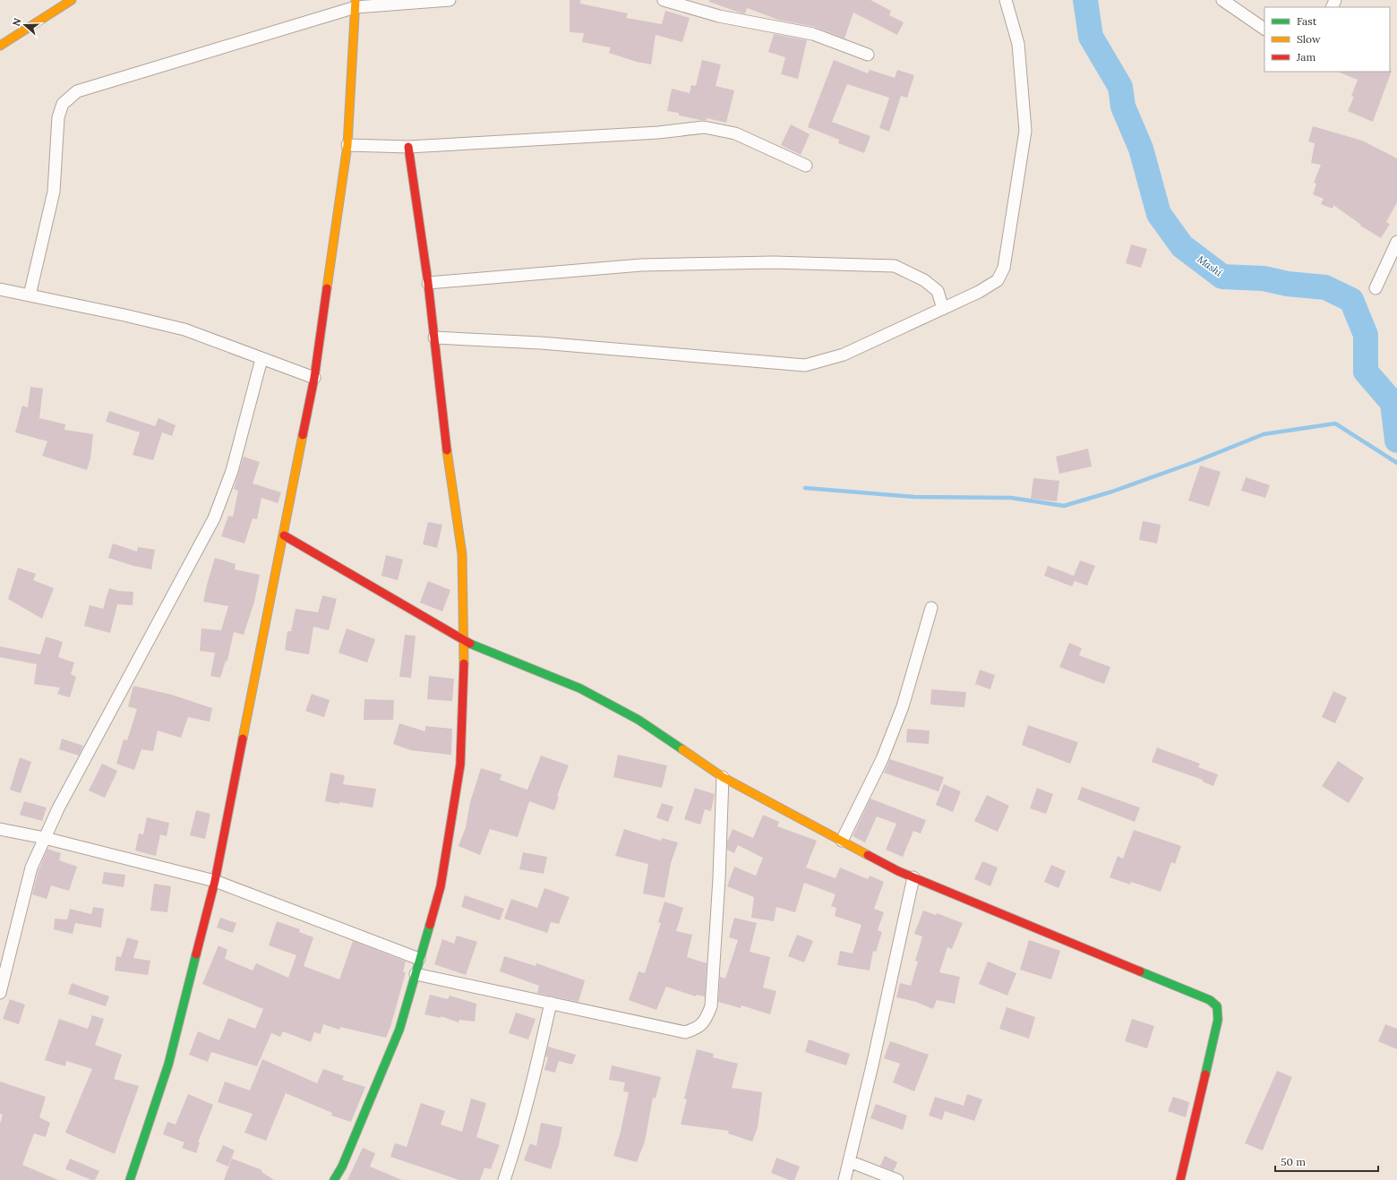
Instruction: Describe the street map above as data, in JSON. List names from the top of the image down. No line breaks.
{"water":["Mashi"],"legend":["Fast","Slow","Jam"],"scale_bar":"50 m","north":"left"}
